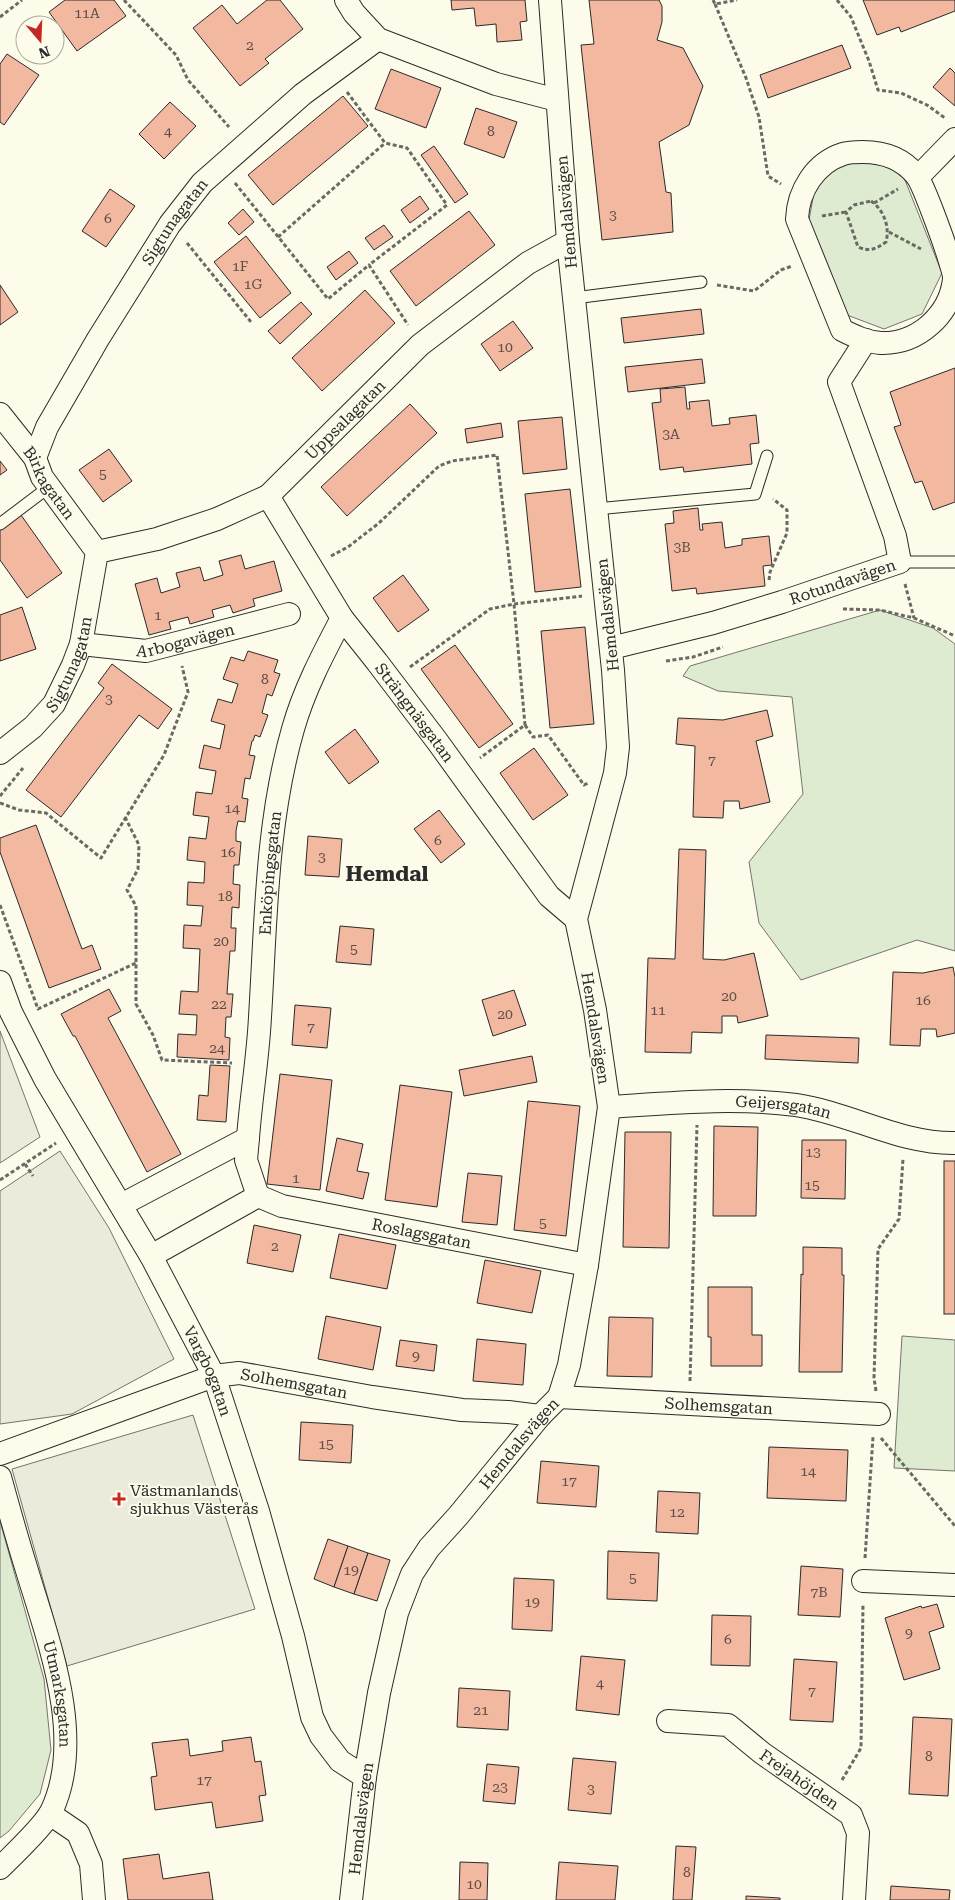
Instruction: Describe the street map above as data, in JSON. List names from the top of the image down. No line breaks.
{"streets":{"street":["Hemdalsvägen","Sigtunagatan","Uppsalagatan","Birkagatan","Rotundavägen","Arbogavägen","Strängnäsgatan","Enköpingsgatan","Geijersgatan","Roslagsgatan","Vargbogatan","Solhemsgatan","Utmarksgatan","Frejahöjden"]},"crossings":[["Hemdalsvägen","Uppsalagatan"],["Hemdalsvägen","Rotundavägen"],["Hemdalsvägen","Strängnäsgatan"],["Hemdalsvägen","Geijersgatan"],["Hemdalsvägen","Roslagsgatan"],["Hemdalsvägen","Vargbogatan"],["Hemdalsvägen","Solhemsgatan"],["Sigtunagatan","Uppsalagatan"],["Sigtunagatan","Birkagatan"],["Sigtunagatan","Arbogavägen"],["Uppsalagatan","Birkagatan"],["Uppsalagatan","Strängnäsgatan"],["Strängnäsgatan","Enköpingsgatan"],["Vargbogatan","Solhemsgatan"]],"districts":["Hemdal"],"places":{"health":["Västmanlands sjukhus Västerås"]},"house_numbers":["11A","2","4","8","3","6","1F","1G","10","3A","5","3B","1","8","3","7","14","6","16","3","18","20","5","20","16","22","11","20","7","24","13","1","15","5","2","9","15","14","17","12","19","5","7B","19","9","6","4","7","21","8","17","23","3","8","10"],"north":"bottom"}
